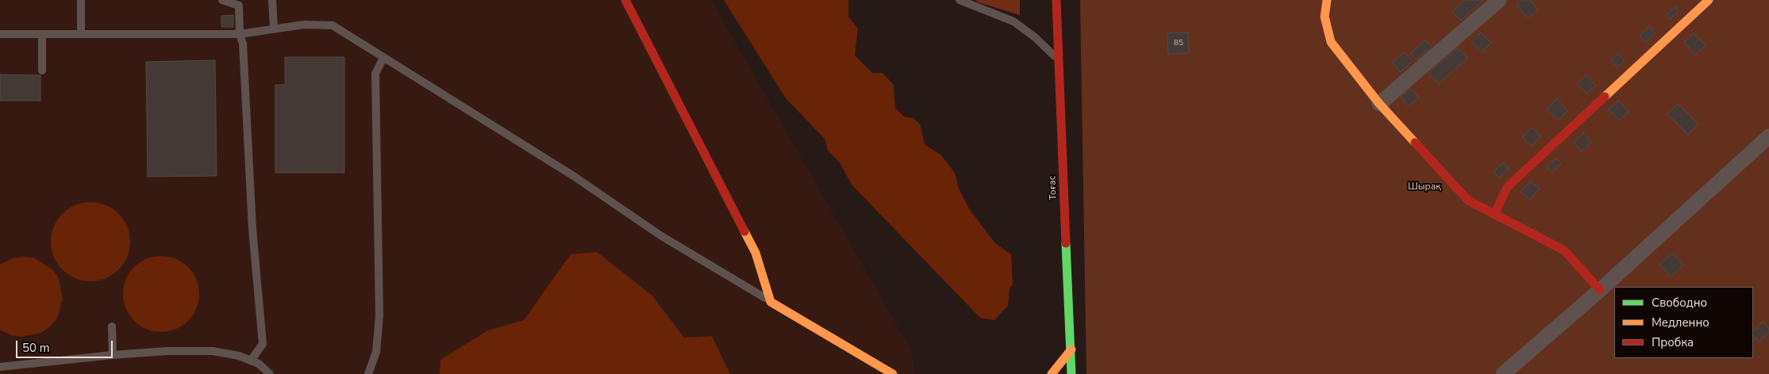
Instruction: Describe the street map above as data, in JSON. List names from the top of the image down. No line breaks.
{"streets":{"main road":["Тоғас"]},"parks":["Шырақ"],"house_numbers":["85"],"legend":["Свободно","Медленно","Пробка"],"scale_bar":"50 m"}
